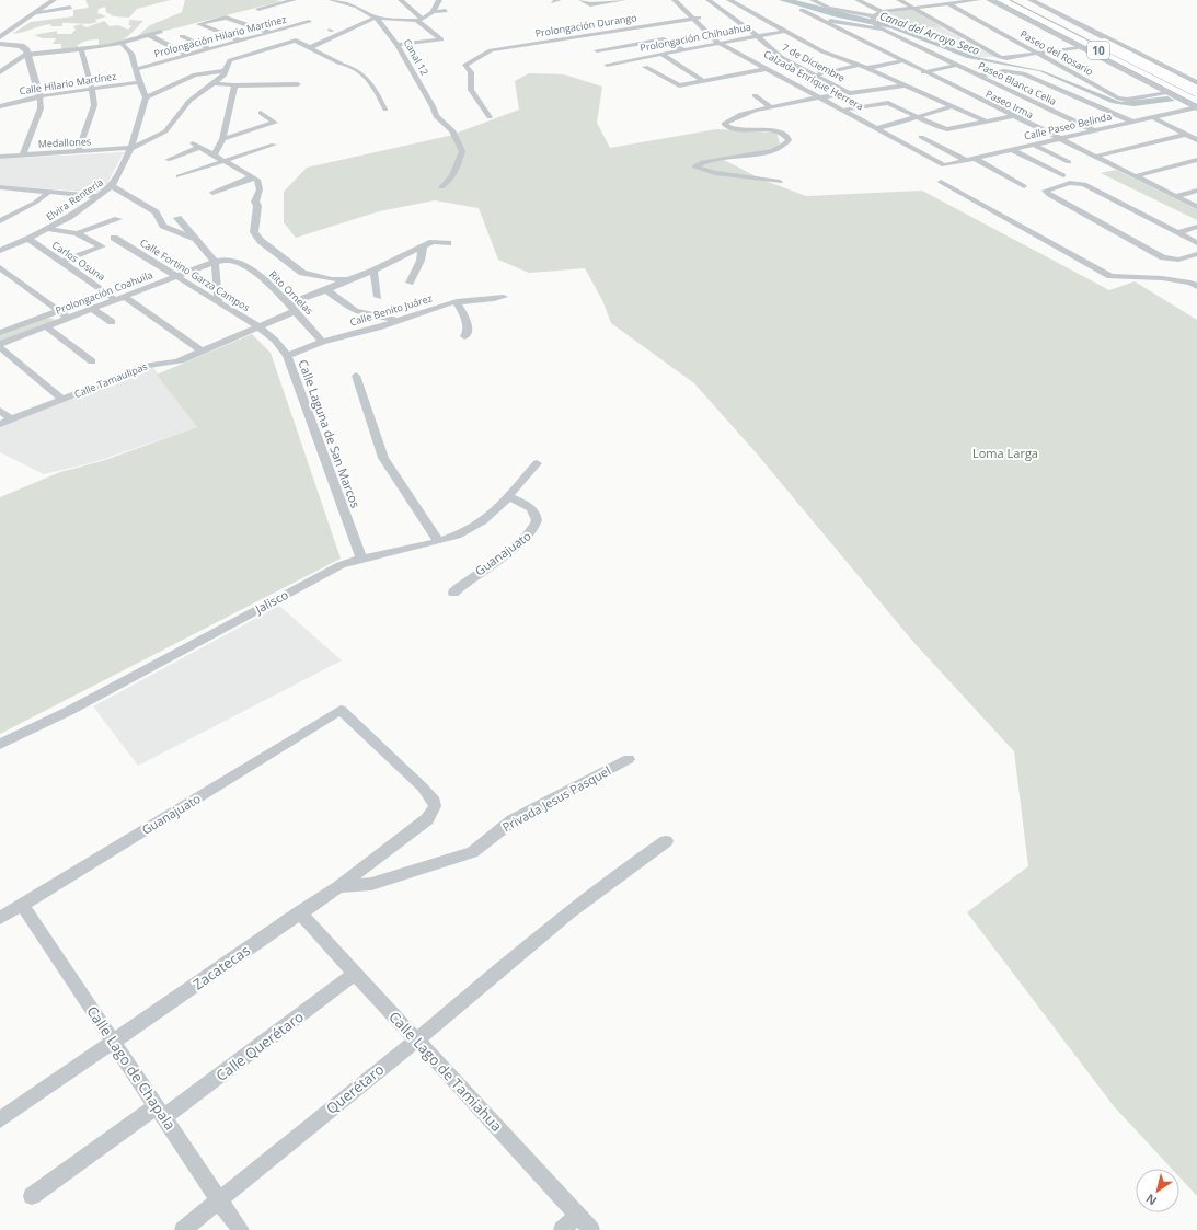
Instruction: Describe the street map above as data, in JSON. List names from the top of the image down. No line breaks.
{"streets":{"highway":["10"],"street":["Prolongación Durango","Prolongación Hilario Martínez","Prolongación Chihuahua","Paseo del Rosario","Canal 12","7 de Diciembre","Calzada Enrique Herrera","Calle Hilario Martínez","Paseo Blanca Celia","Paseo Irma","Calle Paseo Belinda","Medallones","Elvira Rentería","Carlos Osuna","Calle Fortino Garza Campos","Prolongación Coahuila","Rito Ornelas","Calle Benito Juárez","Calle Tamaulipas","Calle Laguna de San Marcos","Guanajuato","Jalisco","Privada Jesus Pasquel","Zacatecas","Calle Querétaro","Calle Lago de Chapala","Calle Lago de Tamiahua","Querétaro"]},"crossings":[["Prolongación Durango","Calzada Enrique Herrera"],["Prolongación Chihuahua","7 de Diciembre"],["Prolongación Chihuahua","Calzada Enrique Herrera"],["10","Calle Paseo Belinda"],["Calzada Enrique Herrera","Calle Paseo Belinda"],["Paseo Blanca Celia","Paseo Irma"],["Paseo Blanca Celia","Calle Paseo Belinda"],["Paseo Irma","Calle Paseo Belinda"],["Medallones","Elvira Rentería"],["Elvira Rentería","Carlos Osuna"],["Carlos Osuna","Prolongación Coahuila"],["Carlos Osuna","Calle Tamaulipas"],["Calle Fortino Garza Campos","Prolongación Coahuila"],["Calle Fortino Garza Campos","Calle Tamaulipas"],["Calle Fortino Garza Campos","Calle Laguna de San Marcos"],["Prolongación Coahuila","Rito Ornelas"],["Rito Ornelas","Calle Benito Juárez"],["Rito Ornelas","Calle Tamaulipas"],["Calle Benito Juárez","Calle Laguna de San Marcos"],["Calle Tamaulipas","Calle Laguna de San Marcos"],["Calle Laguna de San Marcos","Jalisco"],["Guanajuato","Jalisco"],["Guanajuato","Zacatecas"],["Guanajuato","Calle Lago de Chapala"],["Privada Jesus Pasquel","Zacatecas"],["Zacatecas","Calle Lago de Chapala"],["Zacatecas","Calle Lago de Tamiahua"],["Calle Querétaro","Calle Lago de Chapala"],["Calle Querétaro","Calle Lago de Tamiahua"],["Calle Lago de Chapala","Querétaro"],["Calle Lago de Tamiahua","Querétaro"]],"water":["Canal del Arroyo Seco"],"parks":["Loma Larga"],"north":"bottom left"}
